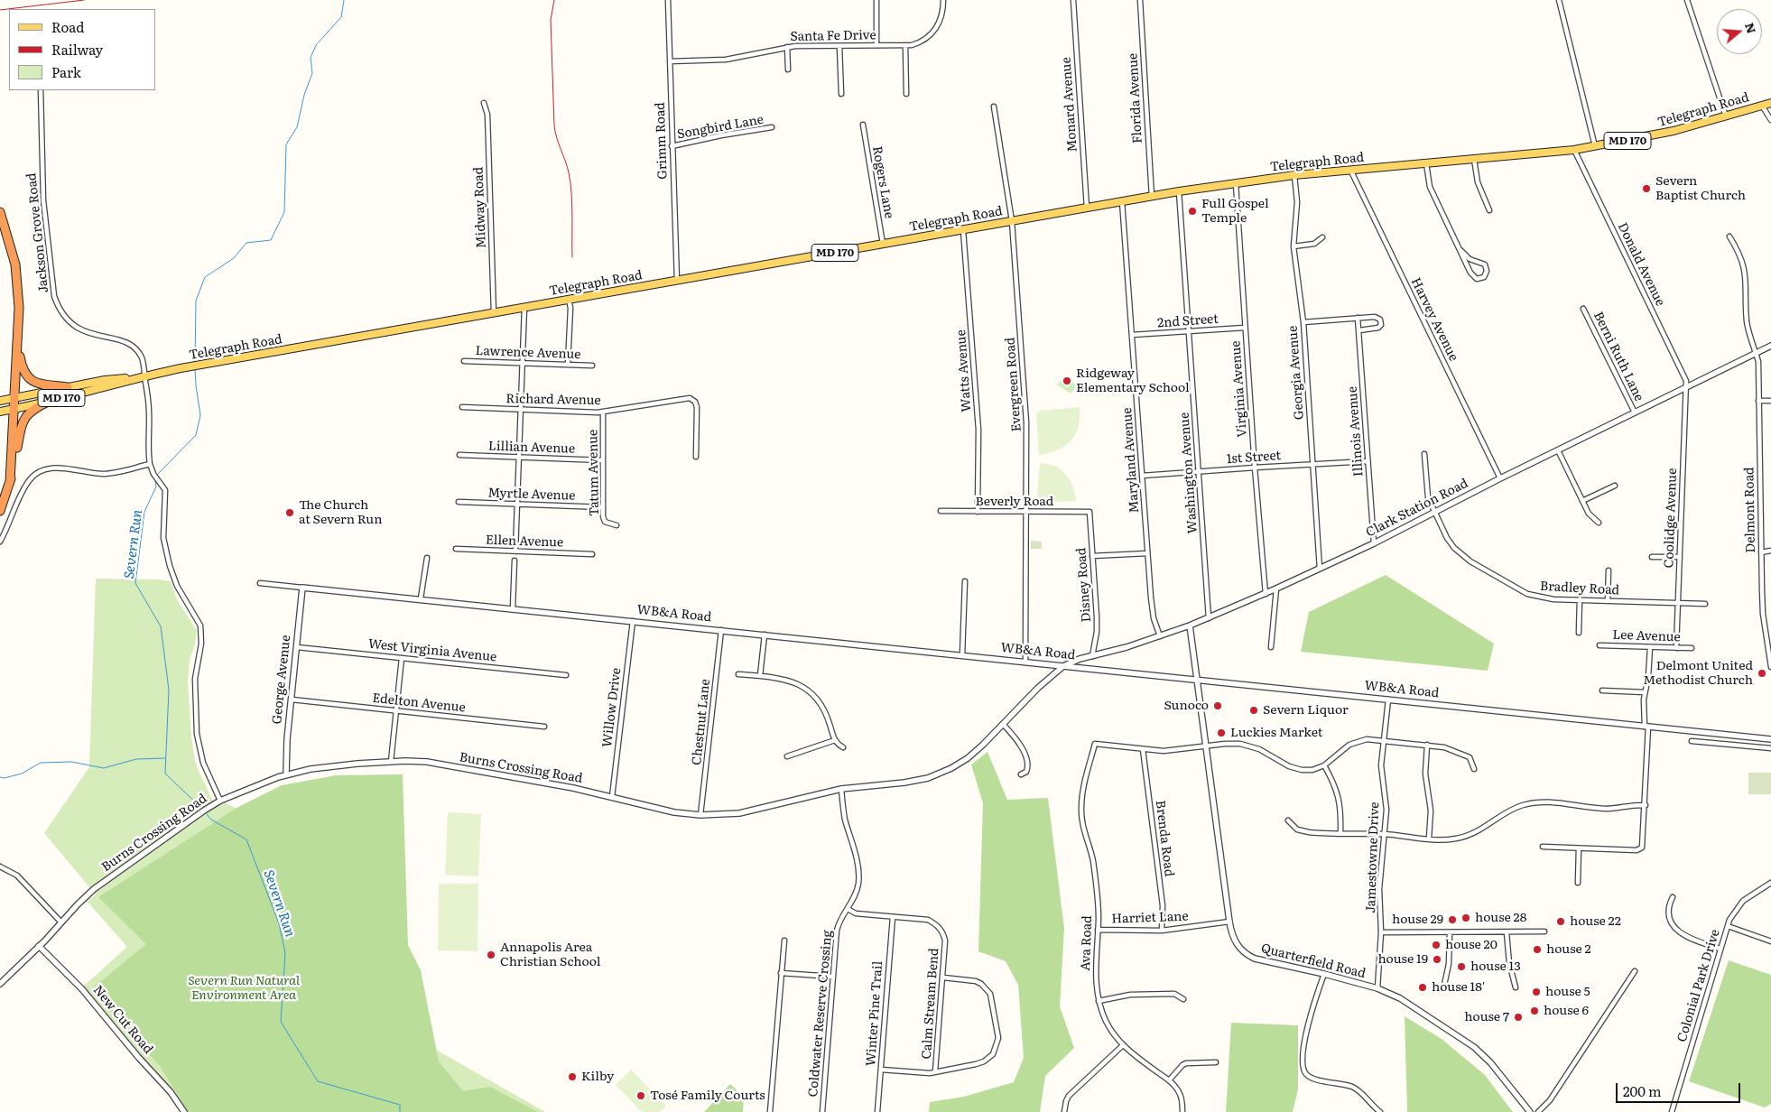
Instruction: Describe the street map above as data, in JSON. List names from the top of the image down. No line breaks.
{"streets":{"main road":["Telegraph Road","MD 170"],"street":["Santa Fe Drive","Florida Avenue","Monard Avenue","Songbird Lane","Grimm Road","Rogers Lane","Midway Road","Jackson Grove Road","Donald Avenue","Harvey Avenue","2nd Street","Lawrence Avenue","Berni Ruth Lane","Watts Avenue","Georgia Avenue","Evergreen Road","Virginia Avenue","Richard Avenue","Illinois Avenue","Lillian Avenue","1st Street","Maryland Avenue","Tatum Avenue","Washington Avenue","Myrtle Avenue","Beverly Road","Clark Station Road","Delmont Road","Coolidge Avenue","Ellen Avenue","Disney Road","Bradley Road","WB&A Road","Lee Avenue","West Virginia Avenue","George Avenue","Edelton Avenue","Willow Drive","Chestnut Lane","Burns Crossing Road","Brenda Road","Jamestowne Drive","Harriet Lane","Ava Road","Quarterfield Road","Colonial Park Drive","Calm Stream Bend","Coldwater Reserve Crossing","Winter Pine Trail","New Cut Road"]},"crossings":[["Santa Fe Drive","Grimm Road"],["Florida Avenue","Telegraph Road"],["Monard Avenue","Telegraph Road"],["Telegraph Road","Grimm Road"],["Telegraph Road","Rogers Lane"],["Telegraph Road","Midway Road"],["Telegraph Road","Jackson Grove Road"],["Telegraph Road","Donald Avenue"],["Telegraph Road","Harvey Avenue"],["Telegraph Road","Watts Avenue"],["Telegraph Road","Georgia Avenue"],["Telegraph Road","Evergreen Road"],["Telegraph Road","Virginia Avenue"],["Telegraph Road","Maryland Avenue"],["Telegraph Road","Washington Avenue"],["Songbird Lane","Grimm Road"],["Donald Avenue","Clark Station Road"],["Donald Avenue","Coolidge Avenue"],["Harvey Avenue","Clark Station Road"],["2nd Street","Virginia Avenue"],["2nd Street","Maryland Avenue"],["2nd Street","Washington Avenue"],["Berni Ruth Lane","Clark Station Road"],["Watts Avenue","Beverly Road"],["Georgia Avenue","1st Street"],["Georgia Avenue","Clark Station Road"],["Evergreen Road","Beverly Road"],["Evergreen Road","WB&A Road"],["Virginia Avenue","1st Street"],["Virginia Avenue","Clark Station Road"],["Richard Avenue","Tatum Avenue"],["Illinois Avenue","1st Street"],["Illinois Avenue","Clark Station Road"],["Lillian Avenue","Tatum Avenue"],["1st Street","Maryland Avenue"],["1st Street","Washington Avenue"],["Maryland Avenue","Clark Station Road"],["Tatum Avenue","Myrtle Avenue"],["Washington Avenue","Clark Station Road"],["Beverly Road","Disney Road"],["Clark Station Road","Delmont Road"],["Clark Station Road","Coolidge Avenue"],["Clark Station Road","Disney Road"],["Clark Station Road","Bradley Road"],["Clark Station Road","WB&A Road"],["Clark Station Road","Burns Crossing Road"],["Clark Station Road","Quarterfield Road"],["Coolidge Avenue","Bradley Road"],["Coolidge Avenue","Lee Avenue"],["WB&A Road","George Avenue"],["WB&A Road","Willow Drive"],["WB&A Road","Chestnut Lane"],["WB&A Road","Burns Crossing Road"],["WB&A Road","Jamestowne Drive"],["WB&A Road","Quarterfield Road"],["West Virginia Avenue","George Avenue"],["George Avenue","Edelton Avenue"],["George Avenue","Burns Crossing Road"],["Willow Drive","Burns Crossing Road"],["Chestnut Lane","Burns Crossing Road"],["Burns Crossing Road","Coldwater Reserve Crossing"],["Burns Crossing Road","New Cut Road"],["Brenda Road","Harriet Lane"],["Brenda Road","Ava Road"],["Jamestowne Drive","Quarterfield Road"],["Harriet Lane","Ava Road"],["Harriet Lane","Quarterfield Road"],["Calm Stream Bend","Coldwater Reserve Crossing"],["Calm Stream Bend","Winter Pine Trail"]],"water":["Severn Run"],"parks":["Severn Run Natural Environment Area"],"places":["Severn Baptist Church","Full Gospel Temple","Ridgeway Elementary School","The Church at Severn Run","Delmont United Methodist Church","Sunoco","Severn Liquor","Luckies Market","house 28","house 29","house 22","house 20","house 2","Annapolis Area Christian School","house 19","house 13","house 18'","house 5","house 6","house 7","Kilby","Tosé Family Courts"],"legend":["Road","Railway","Park"],"scale_bar":"200 m","north":"right"}
